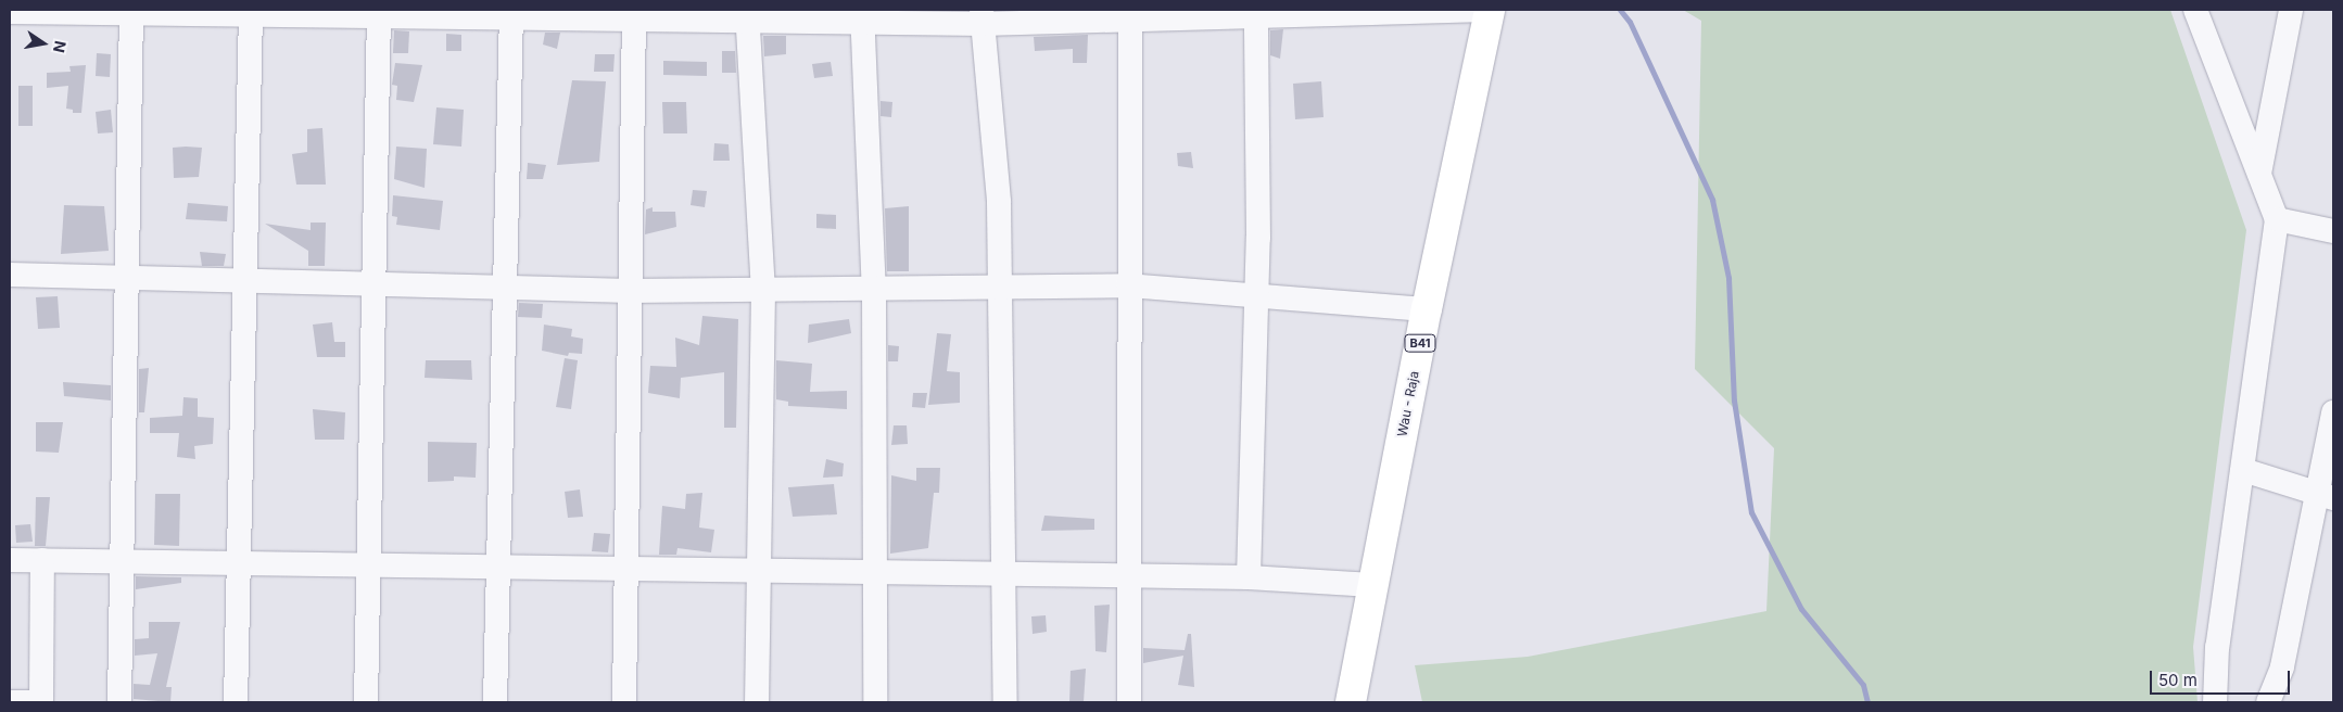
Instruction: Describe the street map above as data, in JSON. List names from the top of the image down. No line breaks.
{"streets":{"main road":["B41","Wau - Raja"]},"scale_bar":"50 m","north":"right"}
